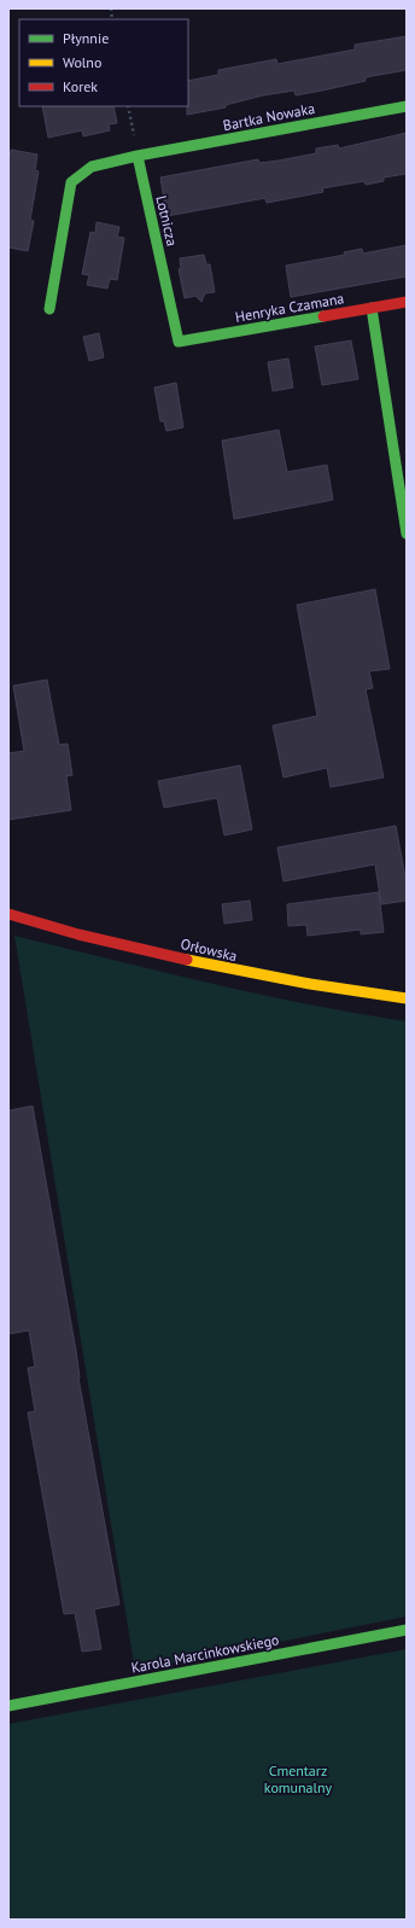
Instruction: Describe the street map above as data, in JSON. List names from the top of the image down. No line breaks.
{"streets":{"street":["Bartka Nowaka","Lotnicza","Henryka Czamana","Orłowska","Karola Marcinkowskiego"]},"crossings":[["Bartka Nowaka","Lotnicza"],["Lotnicza","Henryka Czamana"]],"parks":["Cmentarz komunalny"],"legend":["Płynnie","Wolno","Korek"]}
